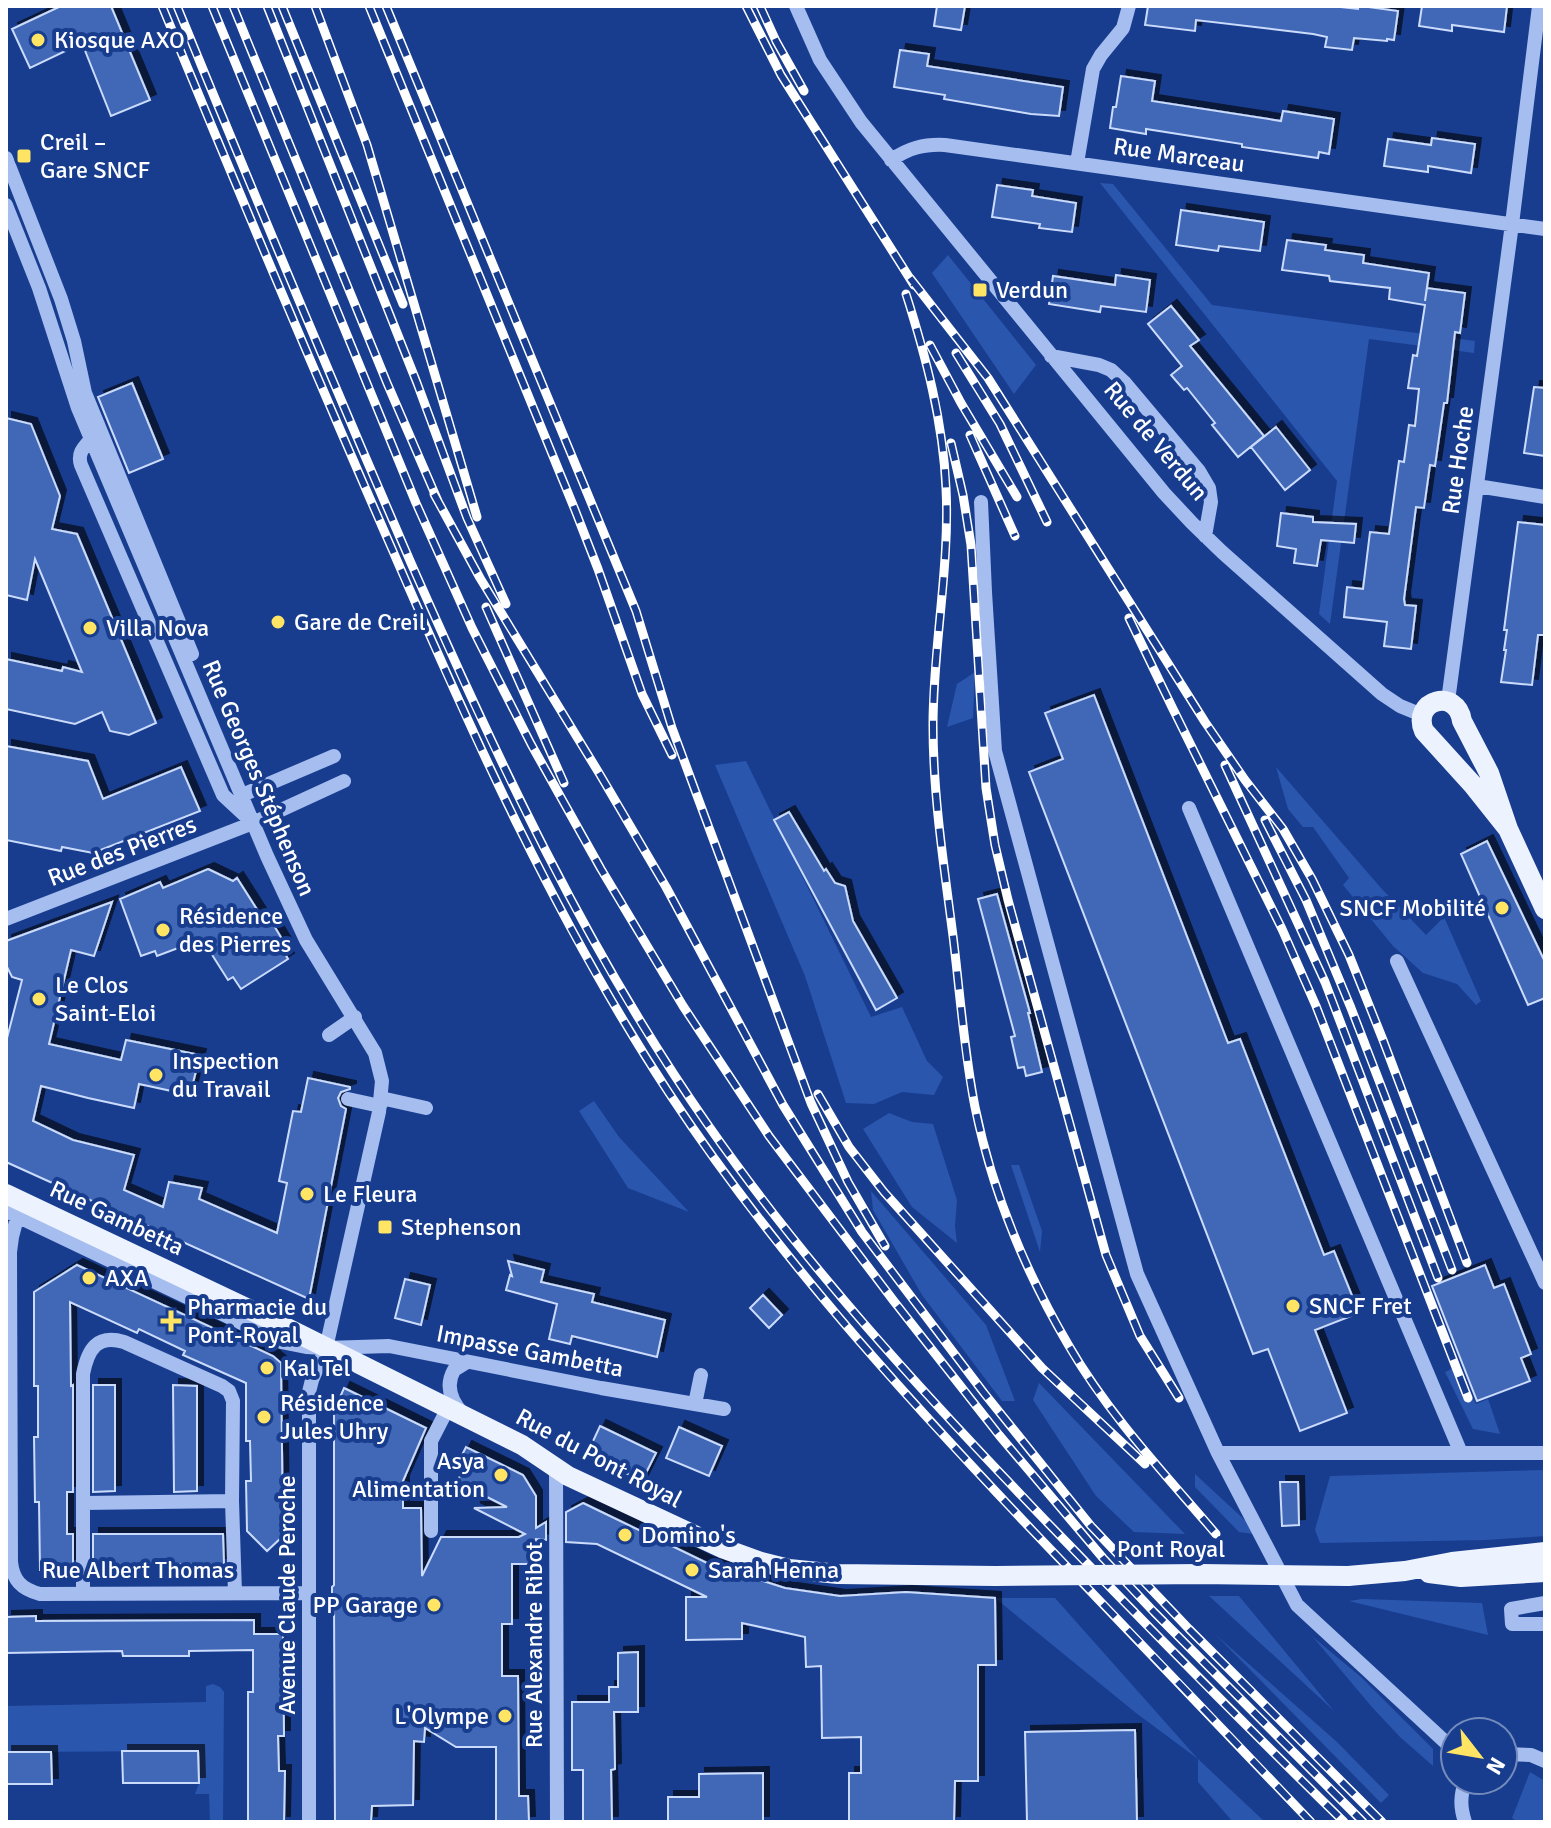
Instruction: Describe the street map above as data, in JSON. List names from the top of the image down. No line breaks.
{"streets":{"main road":["Rue Gambetta","Rue du Pont Royal","Pont Royal"],"street":["Rue Marceau","Rue de Verdun","Rue Hoche","Rue Georges Stéphenson","Rue des Pierres","Impasse Gambetta","Rue Albert Thomas","Avenue Claude Peroche","Rue Alexandre Ribot"]},"crossings":[["Rue Marceau","Rue de Verdun"],["Rue Marceau","Rue Hoche"],["Rue de Verdun","Rue Hoche"],["Rue Georges Stéphenson","Rue des Pierres"],["Rue Georges Stéphenson","Avenue Claude Peroche"],["Rue Gambetta","Impasse Gambetta"],["Rue Gambetta","Rue du Pont Royal"],["Rue Gambetta","Rue Albert Thomas"],["Impasse Gambetta","Rue du Pont Royal"],["Impasse Gambetta","Rue Albert Thomas"],["Impasse Gambetta","Avenue Claude Peroche"],["Rue du Pont Royal","Pont Royal"],["Rue du Pont Royal","Avenue Claude Peroche"],["Rue du Pont Royal","Rue Alexandre Ribot"],["Rue Albert Thomas","Avenue Claude Peroche"]],"places":{"other":["Kiosque AXO","Gare de Creil","Villa Nova","SNCF Mobilité","Résidence des Pierres","Le Clos Saint-Eloi","Inspection du Travail","Le Fleura","AXA","SNCF Fret","Kal Tel","Résidence Jules Uhry","Asya Alimentation","Domino's","Sarah Henna","PP Garage","L'Olympe"],"transit":["Creil – Gare SNCF","Verdun","Stephenson"],"health":["Pharmacie du Pont-Royal"]},"north":"bottom right"}
